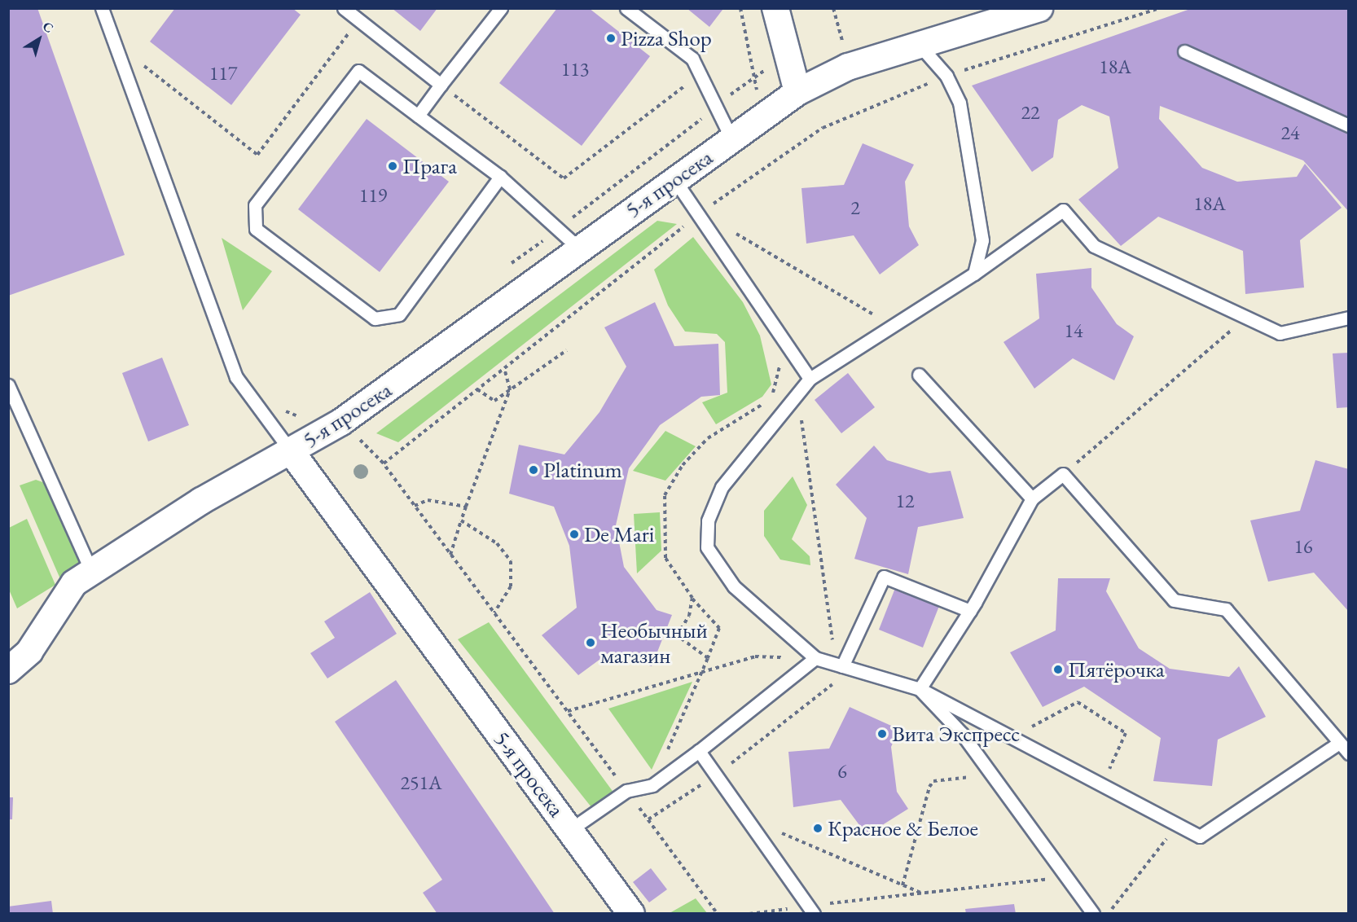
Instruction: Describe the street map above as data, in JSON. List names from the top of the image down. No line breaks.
{"streets":{"street":["5-я просека"]},"places":["Pizza Shop","Прага","Platinum","De Mari","Необычный магазин","Пятёрочка","Вита Экспресс","Красное & Белое"],"house_numbers":["18А","113","117","22","24","119","18А","2","14","12","16","6","251А"],"north":"top right"}
